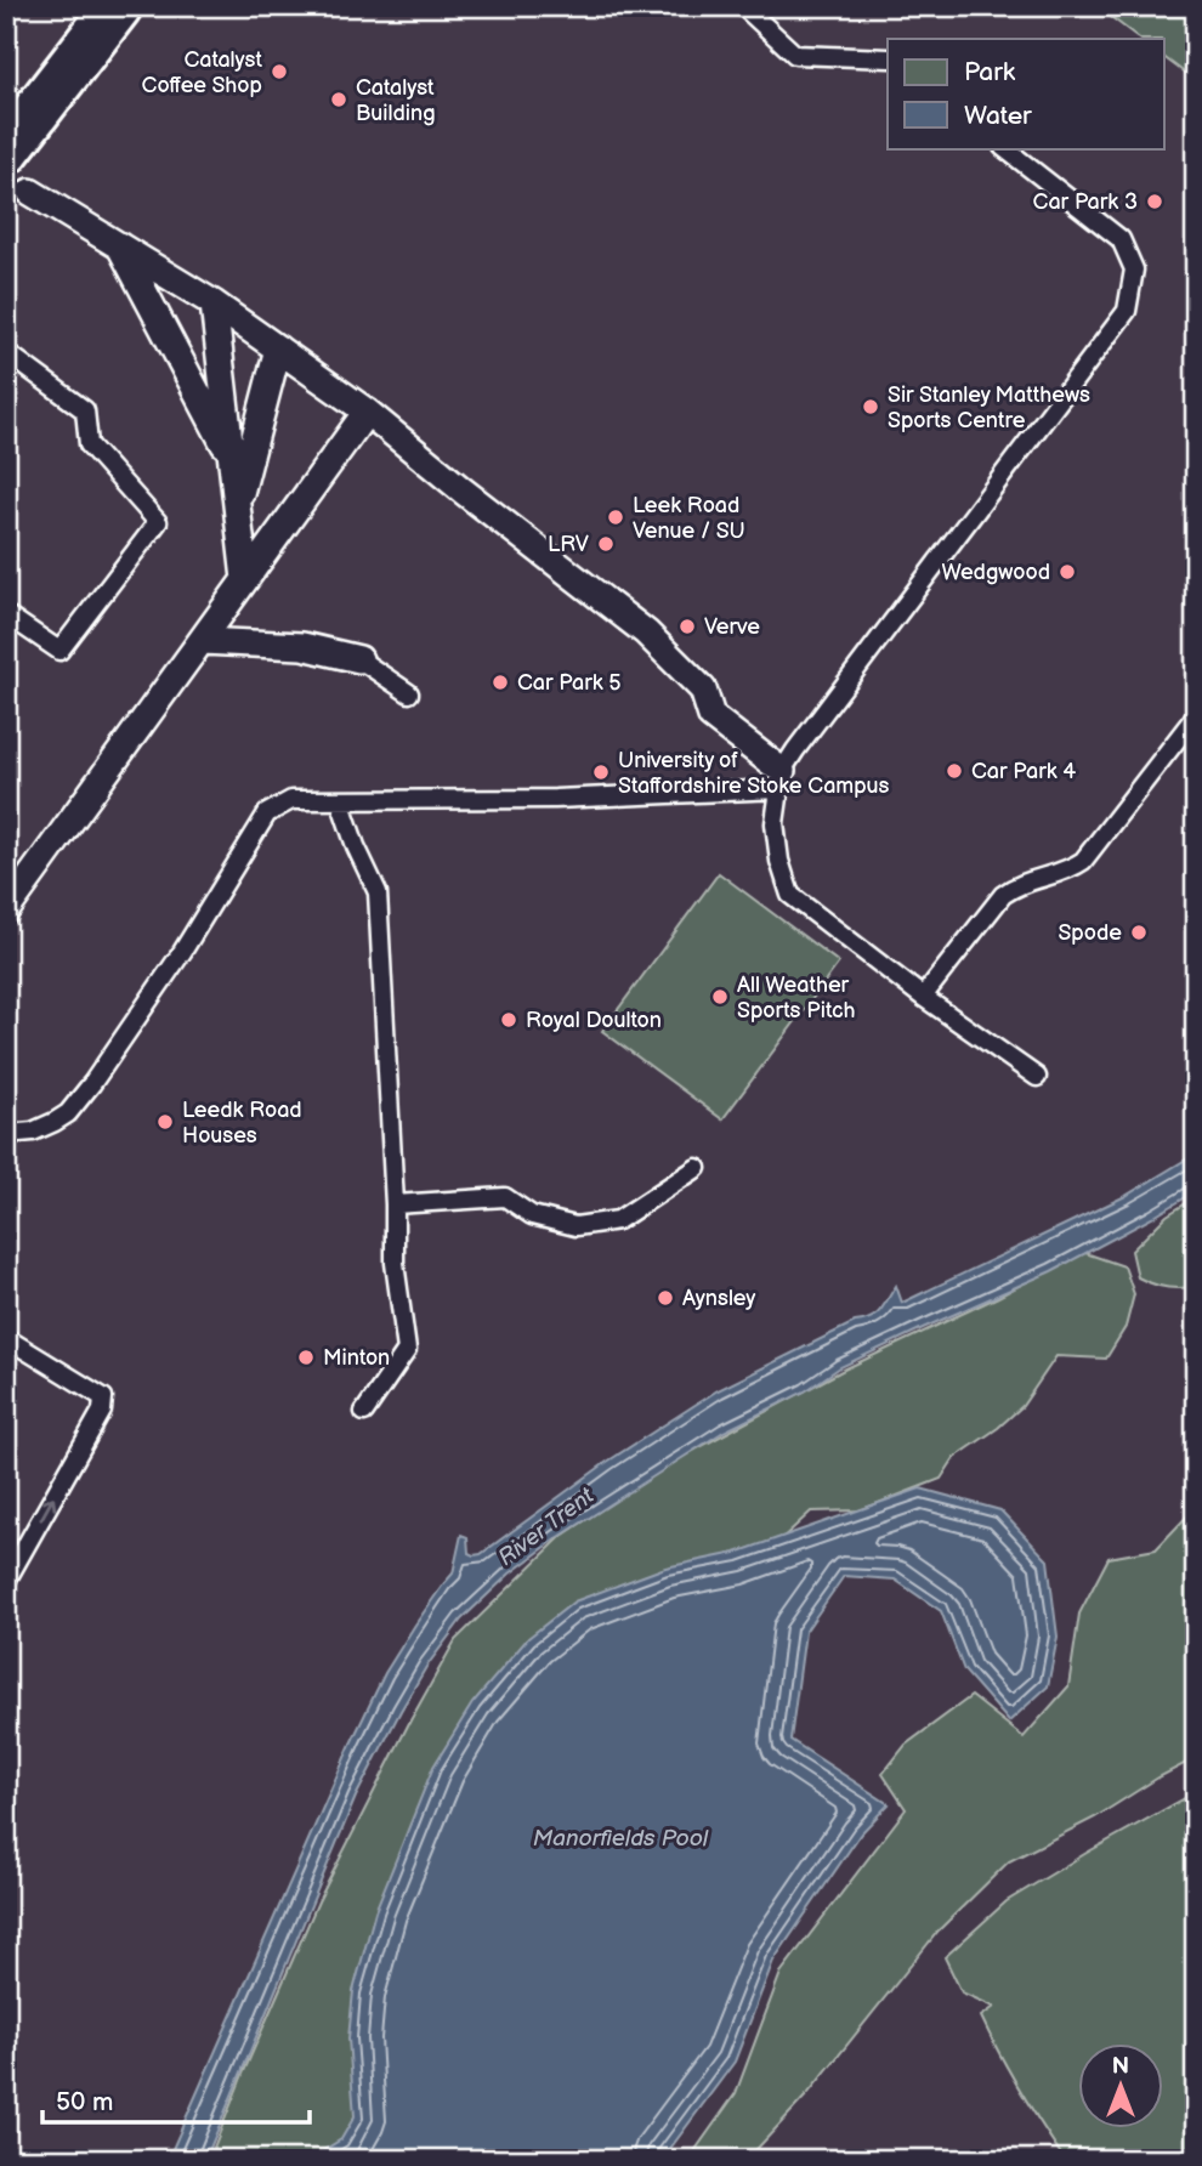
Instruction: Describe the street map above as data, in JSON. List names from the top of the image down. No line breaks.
{"water":["River Trent","Manorfields Pool"],"places":["Catalyst Coffee Shop","Catalyst Building","Car Park 3","Sir Stanley Matthews Sports Centre","Leek Road Venue / SU","LRV","Wedgwood","Verve","Car Park 5","Car Park 4","University of Staffordshire Stoke Campus","Spode","All Weather Sports Pitch","Royal Doulton","Leedk Road Houses","Aynsley","Minton"],"legend":["Park","Water"],"scale_bar":"50 m","north":"top"}
